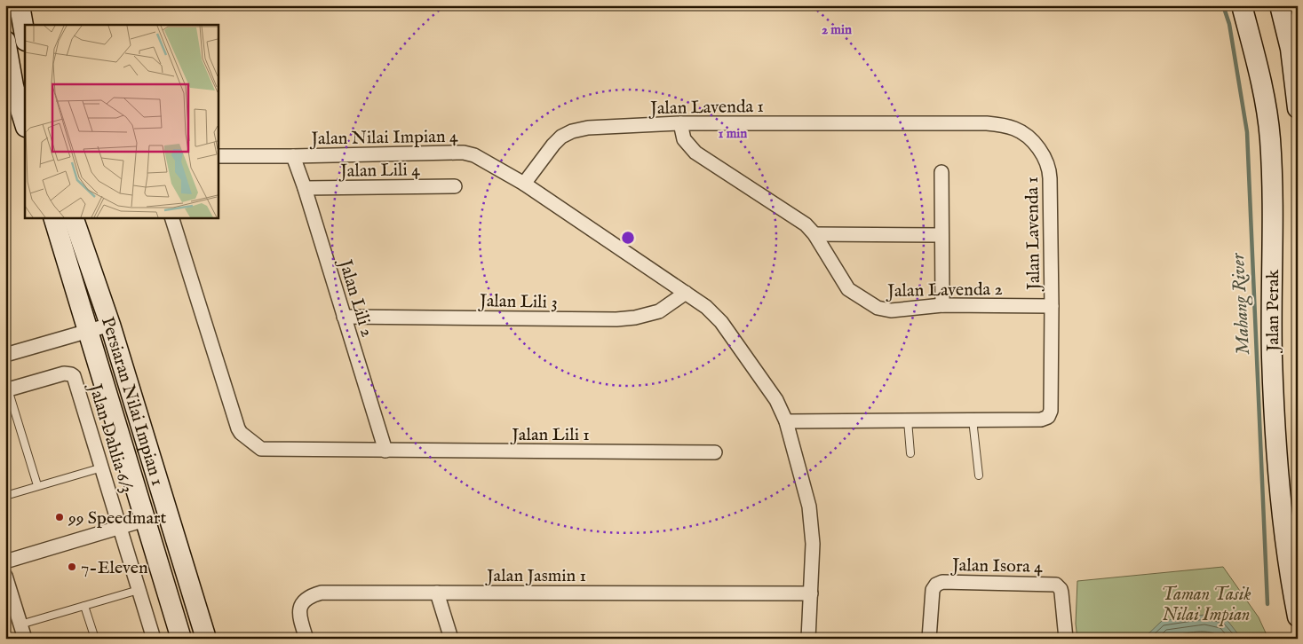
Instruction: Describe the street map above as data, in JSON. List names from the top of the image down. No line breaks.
{"streets":{"street":["Jalan Lavenda 1","Jalan Nilai Impian 4","Jalan Lili 4","Jalan Lavenda 2","Jalan Lili 2","Jalan Lili 3","Jalan Perak","Persiaran Nilai Impian 1","Jalan Lili 1","Jalan Dahlia 6/3","Jalan Isora 4","Jalan Jasmin 1"]},"crossings":[["Jalan Lavenda 1","Jalan Nilai Impian 4"],["Jalan Lavenda 1","Jalan Lavenda 2"],["Jalan Nilai Impian 4","Jalan Lili 2"],["Jalan Nilai Impian 4","Jalan Lili 3"],["Jalan Nilai Impian 4","Jalan Jasmin 1"],["Jalan Lili 4","Jalan Lili 2"],["Jalan Lili 2","Jalan Lili 3"],["Jalan Lili 2","Jalan Lili 1"]],"water":["Mahang River"],"parks":["Taman Tasik Nilai Impian"],"places":["99 Speedmart","7-Eleven"],"rings":["2 min","1 min"]}
